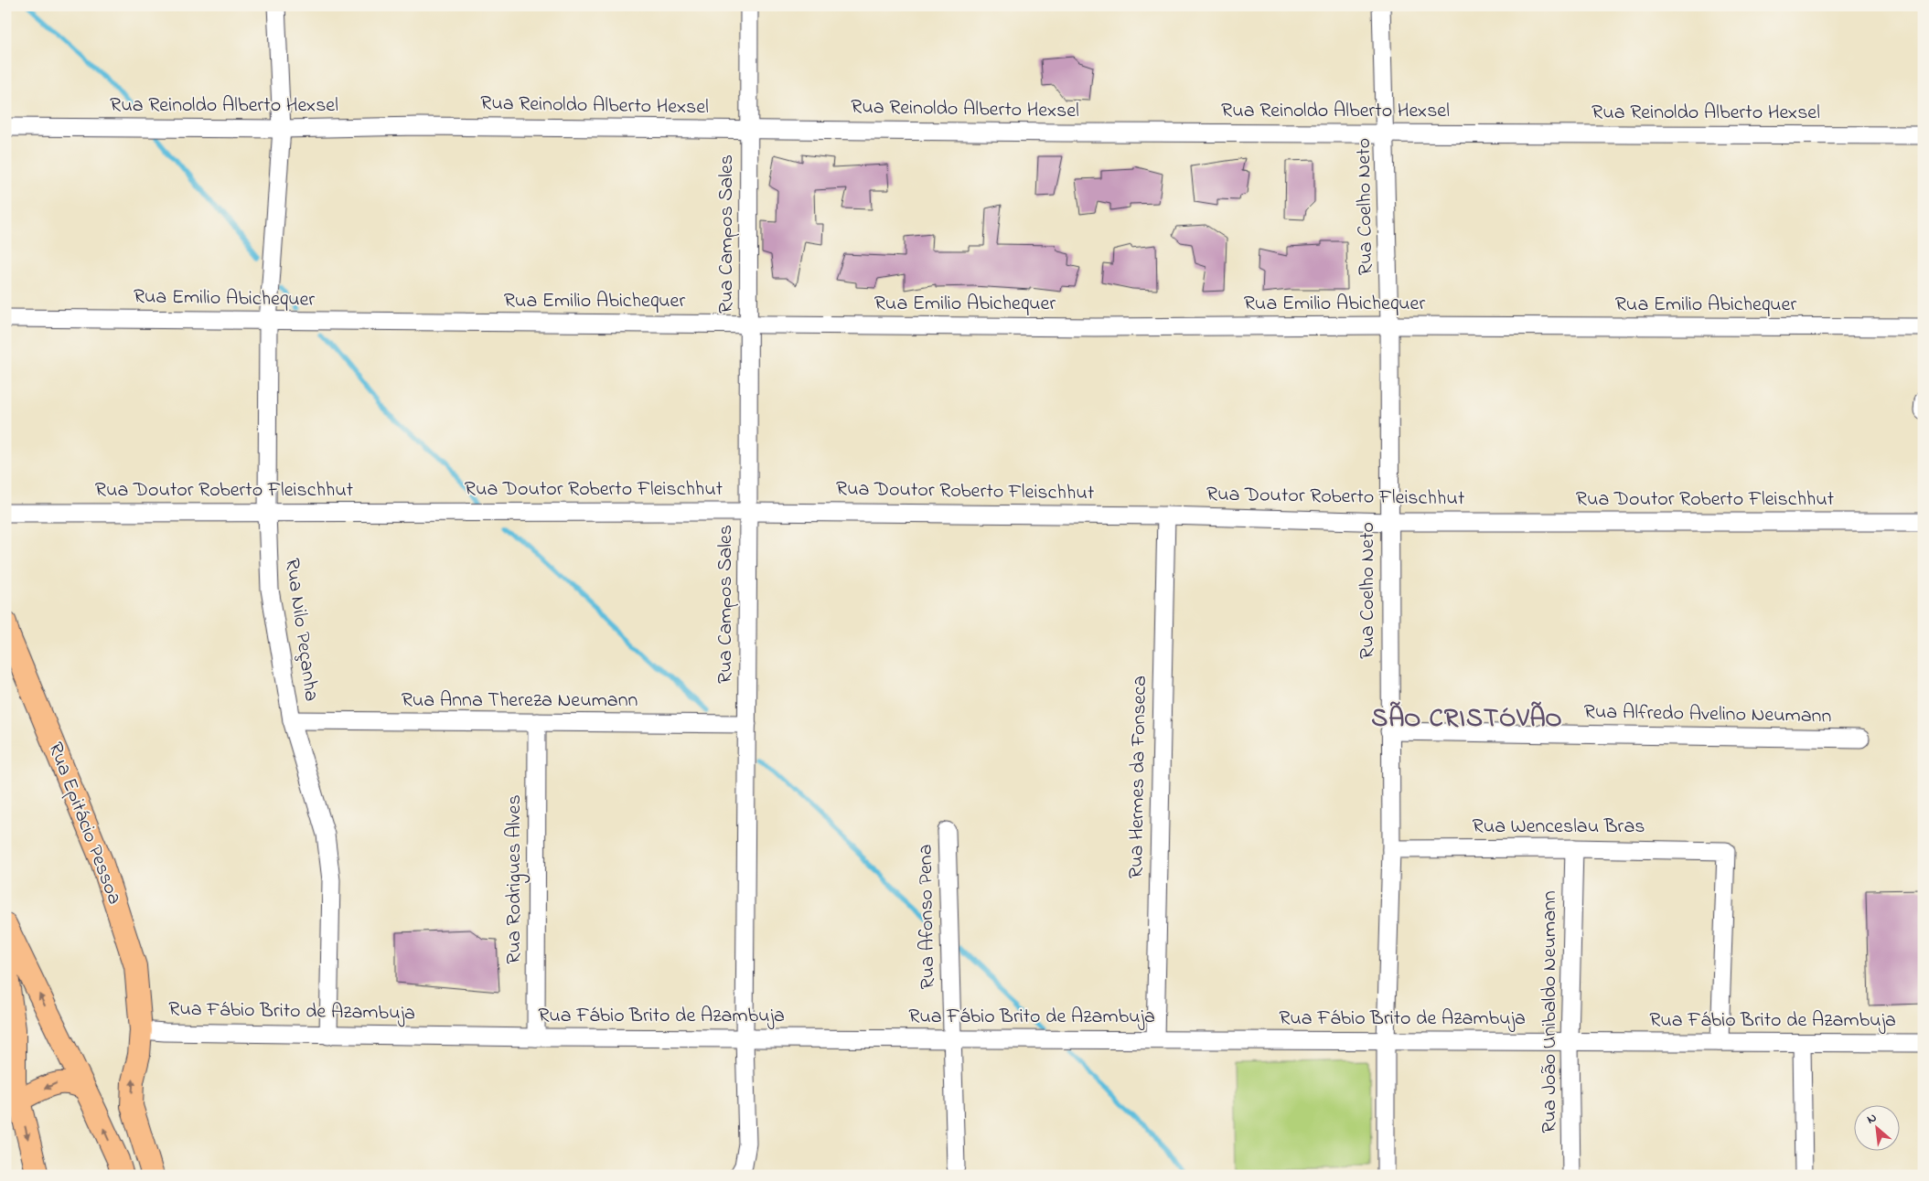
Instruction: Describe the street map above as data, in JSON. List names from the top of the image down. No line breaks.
{"streets":{"main road":["Rua Epitácio Pessoa"],"street":["Rua Reinoldo Alberto Hexsel","Rua Coelho Neto","Rua Campos Sales","Rua Emilio Abichequer","Rua Doutor Roberto Fleischhut","Rua Nilo Peçanha","Rua Anna Thereza Neumann","Rua Alfredo Avelino Neumann","Rua Hermes da Fonseca","Rua Wenceslau Bras","Rua Rodrigues Alves","Rua Afonso Pena","Rua Fábio Brito de Azambuja","Rua João Unibaldo Neumann"]},"crossings":[["Rua Reinoldo Alberto Hexsel","Rua Coelho Neto"],["Rua Reinoldo Alberto Hexsel","Rua Campos Sales"],["Rua Reinoldo Alberto Hexsel","Rua Nilo Peçanha"],["Rua Coelho Neto","Rua Emilio Abichequer"],["Rua Coelho Neto","Rua Doutor Roberto Fleischhut"],["Rua Coelho Neto","Rua Alfredo Avelino Neumann"],["Rua Coelho Neto","Rua Wenceslau Bras"],["Rua Coelho Neto","Rua Fábio Brito de Azambuja"],["Rua Campos Sales","Rua Emilio Abichequer"],["Rua Campos Sales","Rua Doutor Roberto Fleischhut"],["Rua Campos Sales","Rua Anna Thereza Neumann"],["Rua Campos Sales","Rua Fábio Brito de Azambuja"],["Rua Emilio Abichequer","Rua Nilo Peçanha"],["Rua Doutor Roberto Fleischhut","Rua Nilo Peçanha"],["Rua Doutor Roberto Fleischhut","Rua Hermes da Fonseca"],["Rua Nilo Peçanha","Rua Anna Thereza Neumann"],["Rua Nilo Peçanha","Rua Fábio Brito de Azambuja"],["Rua Anna Thereza Neumann","Rua Rodrigues Alves"],["Rua Hermes da Fonseca","Rua Fábio Brito de Azambuja"],["Rua Epitácio Pessoa","Rua Fábio Brito de Azambuja"],["Rua Wenceslau Bras","Rua Fábio Brito de Azambuja"],["Rua Wenceslau Bras","Rua João Unibaldo Neumann"],["Rua Rodrigues Alves","Rua Fábio Brito de Azambuja"],["Rua Afonso Pena","Rua Fábio Brito de Azambuja"],["Rua Fábio Brito de Azambuja","Rua João Unibaldo Neumann"]],"districts":["SÃO CRISTÓVÃO"],"north":"top left"}
